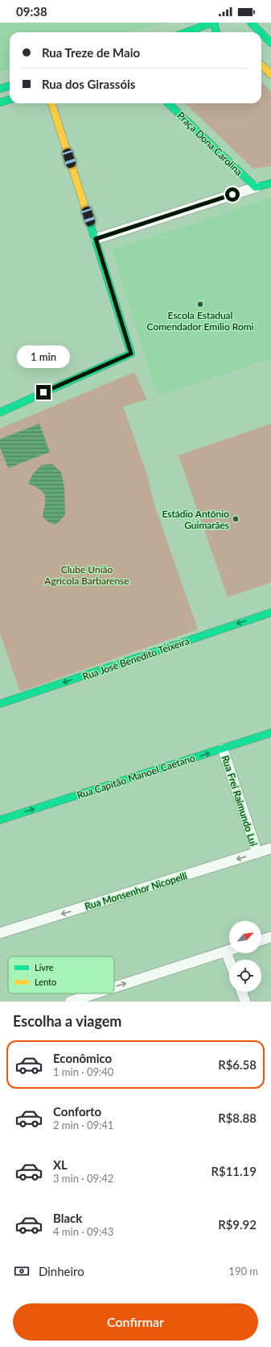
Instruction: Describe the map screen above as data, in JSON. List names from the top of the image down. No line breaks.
{"streets":{"street":["Praça Dona Carolina","Rua José Benedito Teixeira","Rua Capitão Manoel Caetano","Rua Frei Raimundo Lui","Rua Monsenhor Nicopelli"]},"crossings":[["Rua Capitão Manoel Caetano","Rua Frei Raimundo Lui"],["Rua Frei Raimundo Lui","Rua Monsenhor Nicopelli"]],"one_way":["Rua José Benedito Teixeira","Rua Capitão Manoel Caetano"],"parks":["Clube União Agrícola Barbarense"],"places":["Escola Estadual Comendador Emílio Romi","Estádio Antônio Guimarães"],"legend":["Livre","Lento"],"north":"top right","page":{"status":"09:38","banner":["Rua Treze de Maio","Rua dos Girassóis"],"bubble":"1 min","heading":"Escolha a viagem","list":[{"name":"Econômico","note":"1 min · 09:40","value":"R$6.58"},{"name":"Conforto","note":"2 min · 09:41","value":"R$8.88"},{"name":"XL","note":"3 min · 09:42","value":"R$11.19"},{"name":"Black","note":"4 min · 09:43","value":"R$9.92"}],"pay":["Dinheiro","190 m"],"buttons":"Confirmar"}}
